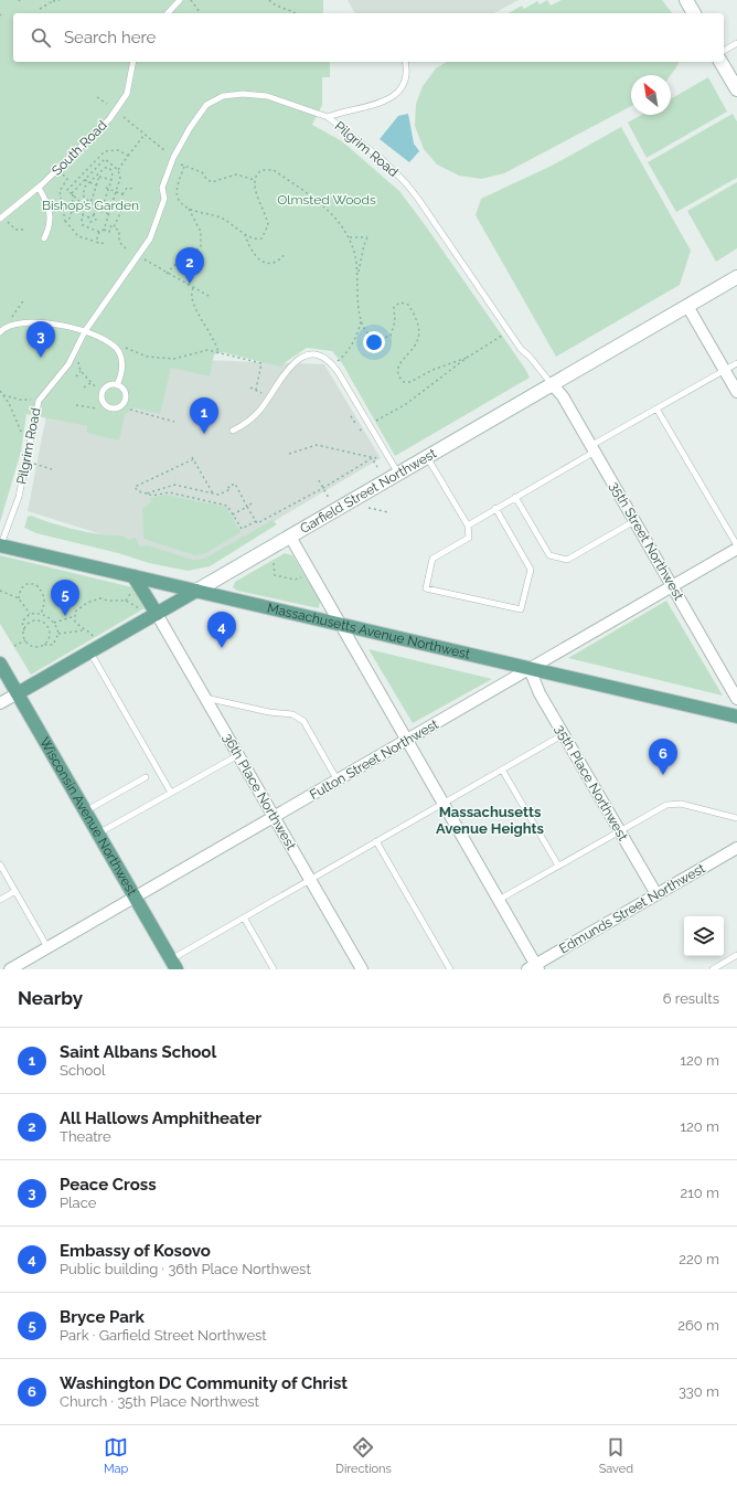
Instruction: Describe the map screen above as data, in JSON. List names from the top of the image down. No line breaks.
{"streets":{"main road":["Garfield Street Northwest","Massachusetts Avenue Northwest","Wisconsin Avenue Northwest"],"street":["35th Street Northwest","Fulton Street Northwest","35th Place Northwest","36th Place Northwest","Edmunds Street Northwest"],"lane":["South Road","Pilgrim Road"]},"crossings":[["Pilgrim Road","Garfield Street Northwest"],["Pilgrim Road","35th Street Northwest"],["Pilgrim Road","Massachusetts Avenue Northwest"],["Garfield Street Northwest","35th Street Northwest"],["Garfield Street Northwest","Massachusetts Avenue Northwest"],["Garfield Street Northwest","36th Place Northwest"],["Garfield Street Northwest","Wisconsin Avenue Northwest"],["35th Street Northwest","Fulton Street Northwest"],["Massachusetts Avenue Northwest","Fulton Street Northwest"],["Massachusetts Avenue Northwest","35th Place Northwest"],["Fulton Street Northwest","35th Place Northwest"],["Fulton Street Northwest","36th Place Northwest"],["Fulton Street Northwest","Wisconsin Avenue Northwest"],["35th Place Northwest","Edmunds Street Northwest"]],"districts":["Massachusetts Avenue Heights"],"parks":["Olmsted Woods","Bishop’s Garden"],"north":"top left","page":{"search":"Search here","pins":["2","3","1","5","4","6"],"heading":["Nearby","6 results"],"list":[{"mark":"1","name":"Saint Albans School","note":"School","value":"120 m"},{"mark":"2","name":"All Hallows Amphitheater","note":"Theatre","value":"120 m"},{"mark":"3","name":"Peace Cross","note":"Place","value":"210 m"},{"mark":"4","name":"Embassy of Kosovo","note":"Public building · 36th Place Northwest","value":"220 m"},{"mark":"5","name":"Bryce Park","note":"Park · Garfield Street Northwest","value":"260 m"},{"mark":"6","name":"Washington DC Community of Christ","note":"Church · 35th Place Northwest","value":"330 m"}],"nav":["Map","Directions","Saved"]}}
